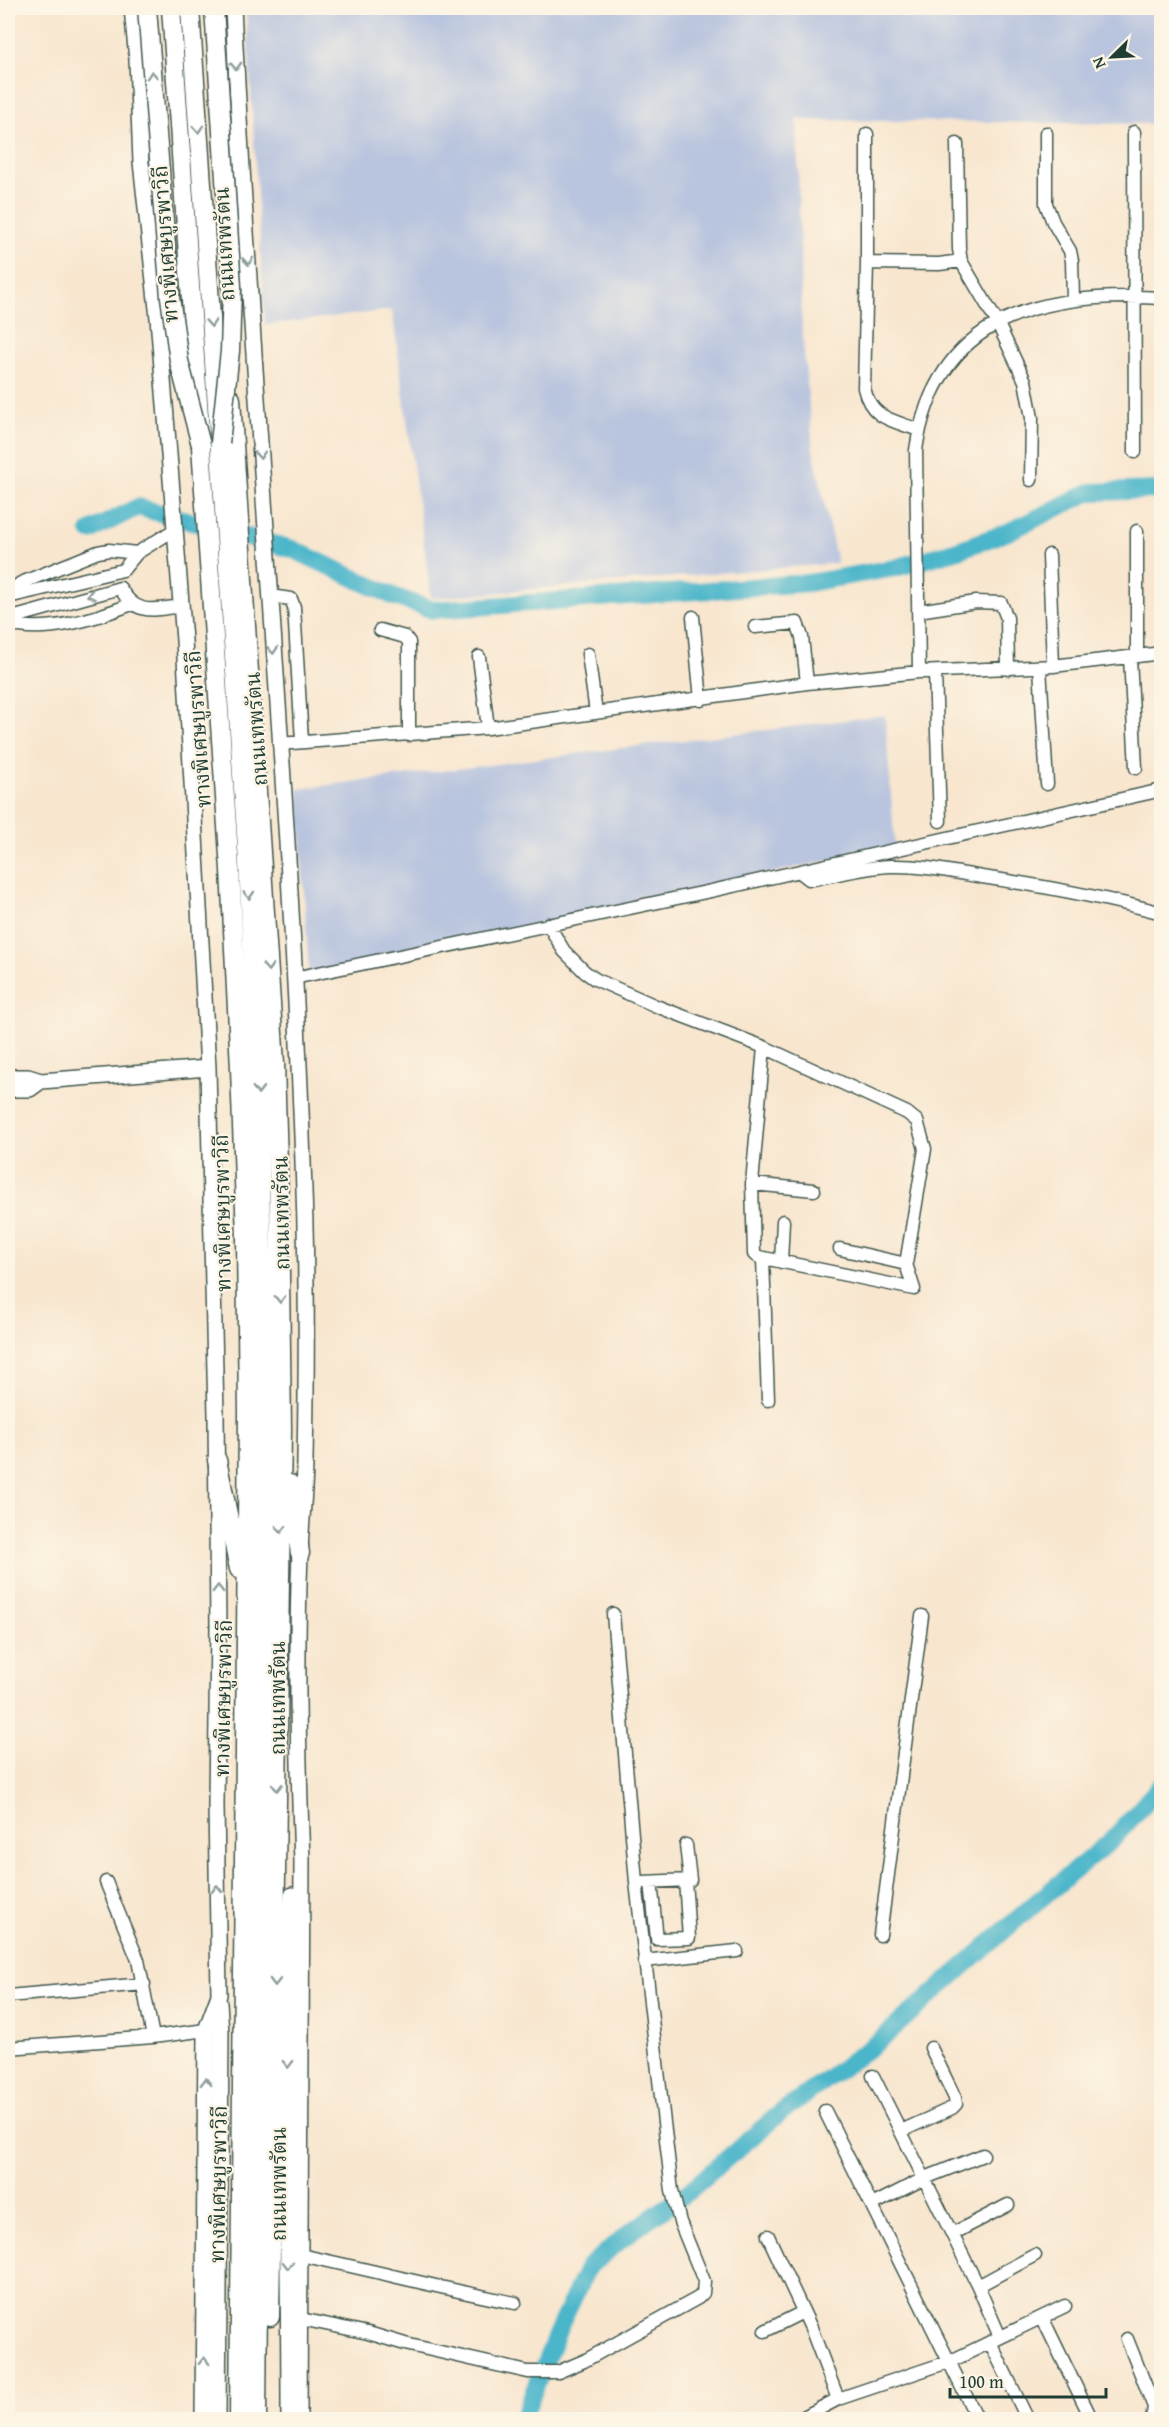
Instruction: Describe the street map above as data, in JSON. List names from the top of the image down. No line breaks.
{"streets":{"highway":["ทางพิเศษบูรพาวิถี","ถนนเทพรัตน"]},"scale_bar":"100 m","north":"bottom left"}
